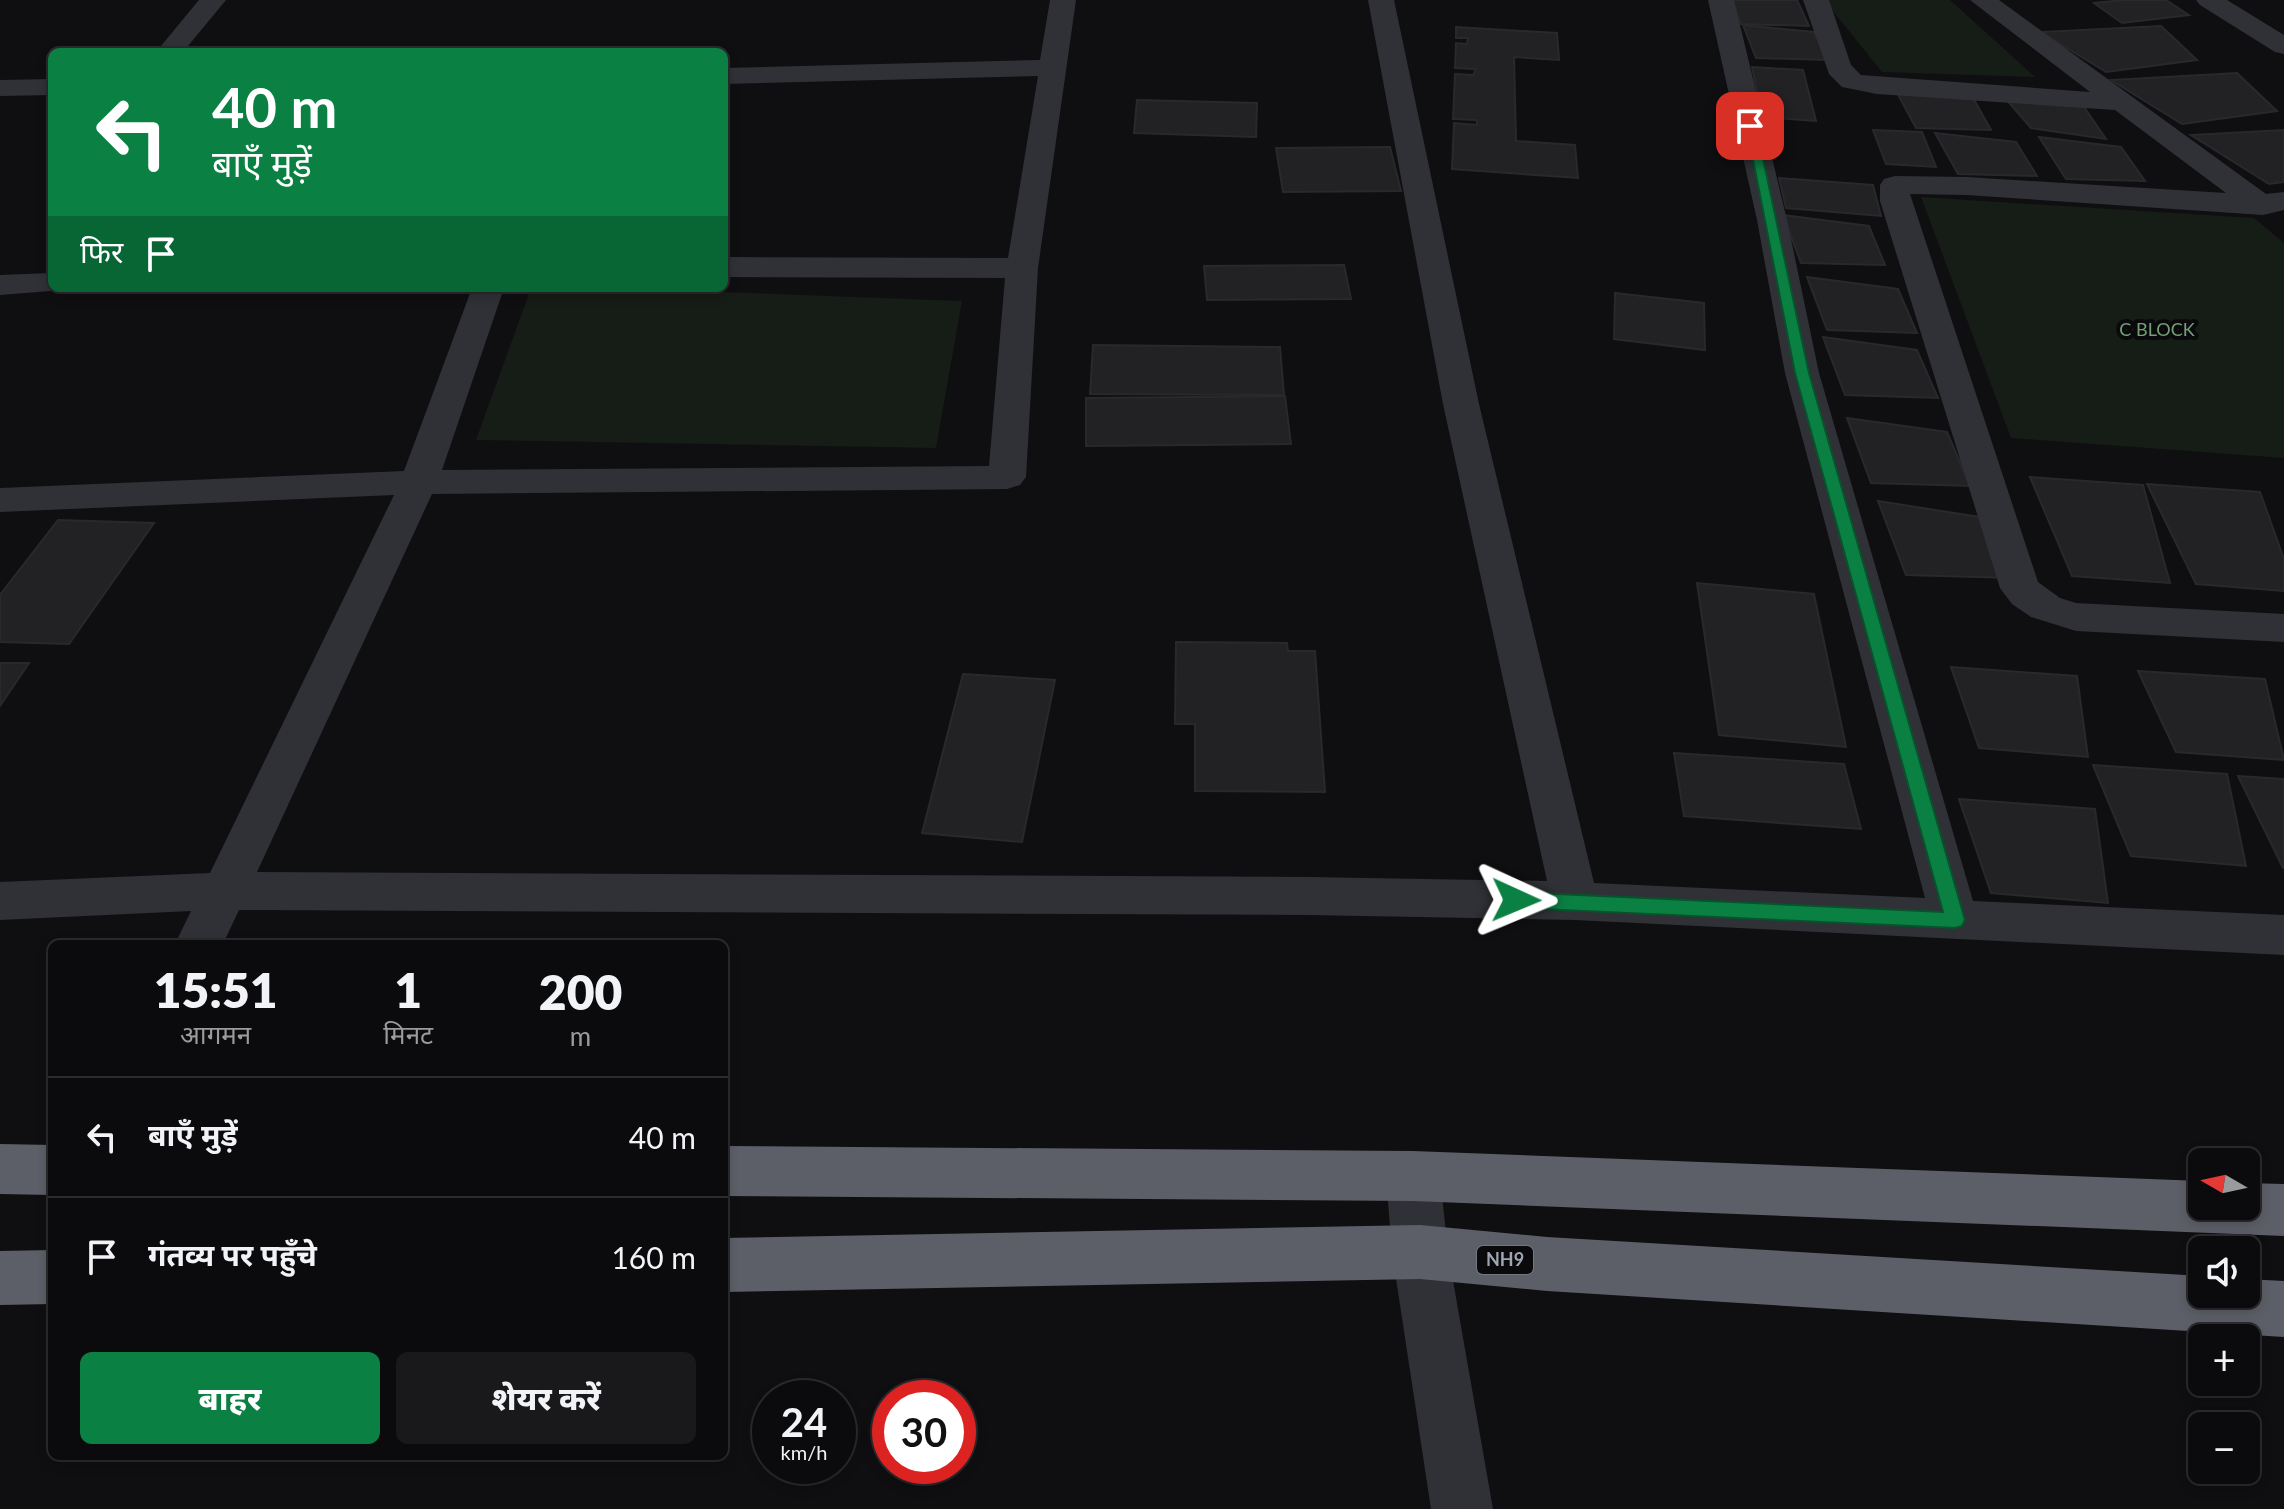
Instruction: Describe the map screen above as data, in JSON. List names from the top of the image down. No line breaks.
{"streets":{"highway":["NH9"]},"parks":["C BLOCK"],"north":"left","page":{"turn":["40 m","बाएँ मुड़ें"],"then":"फिर","eta":["15:51","आगमन","1","मिनट","200","m"],"list":[{"name":"बाएँ मुड़ें","value":"40 m"},{"name":"गंतव्य पर पहुँचे","value":"160 m"}],"map_buttons":["+","−"],"buttons":["बाहर","शेयर करें"],"speed":"24 km/h","limit":"30"}}
